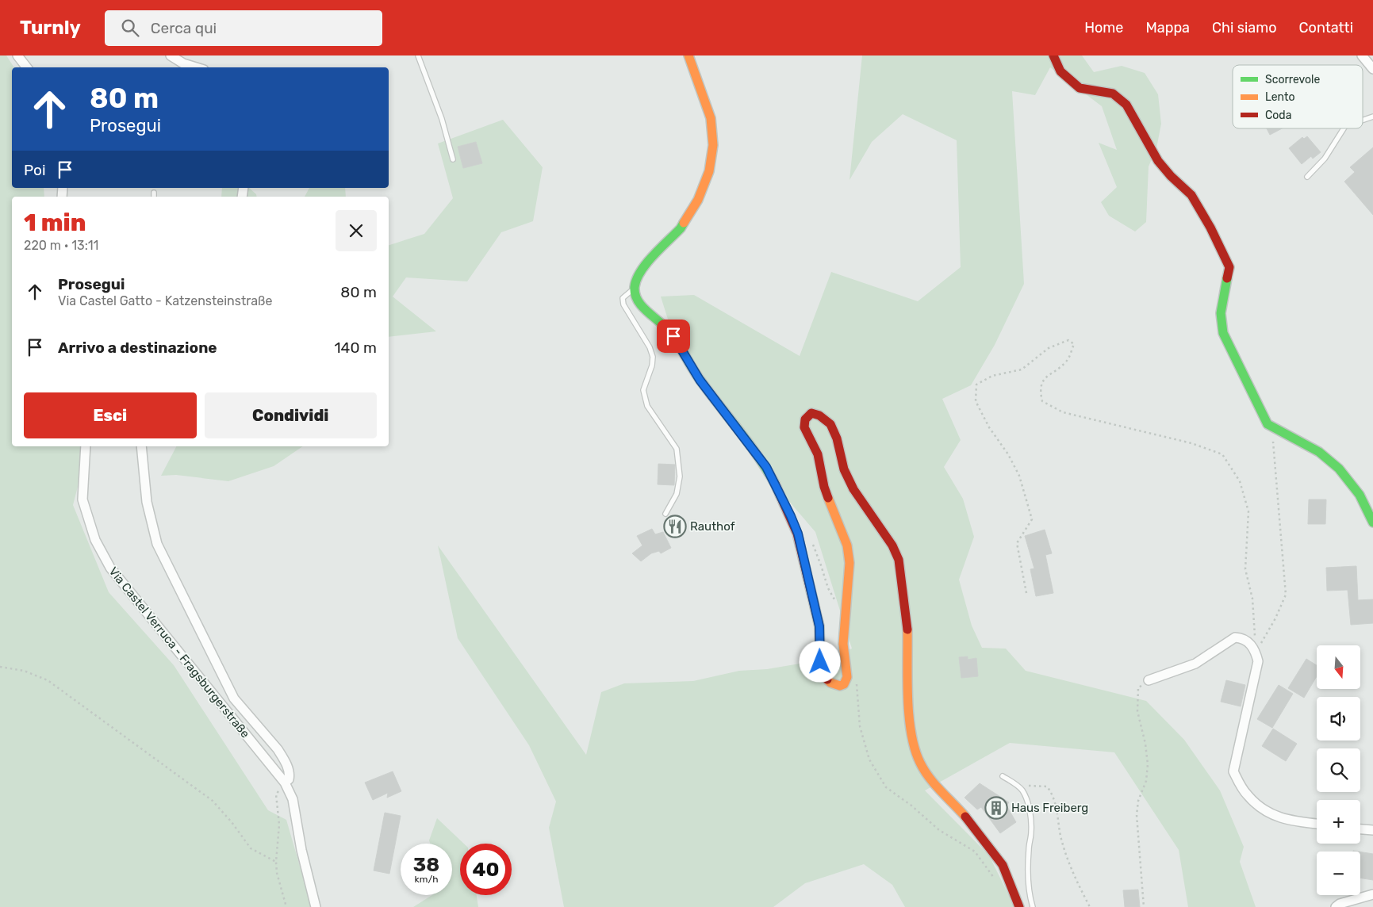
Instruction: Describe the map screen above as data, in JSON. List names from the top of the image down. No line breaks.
{"streets":{"street":["Via Castel Verruca - Fragsburgerstraße"]},"places":{"restaurant":["Rauthof"],"building":["Haus Freiberg"]},"legend":["Scorrevole","Lento","Coda"],"north":"bottom","page":{"header":"Turnly","search":"Cerca qui","nav":["Home","Mappa","Chi siamo","Contatti"],"turn":["80 m","Prosegui"],"then":"Poi","heading":["1 min","220 m · 13:11"],"list":[{"name":"Prosegui","note":"Via Castel Gatto - Katzensteinstraße","value":"80 m"},{"name":"Arrivo a destinazione","value":"140 m"}],"buttons":["Esci","Condividi"],"map_buttons":["+","−"],"speed":"38 km/h","limit":"40"}}
